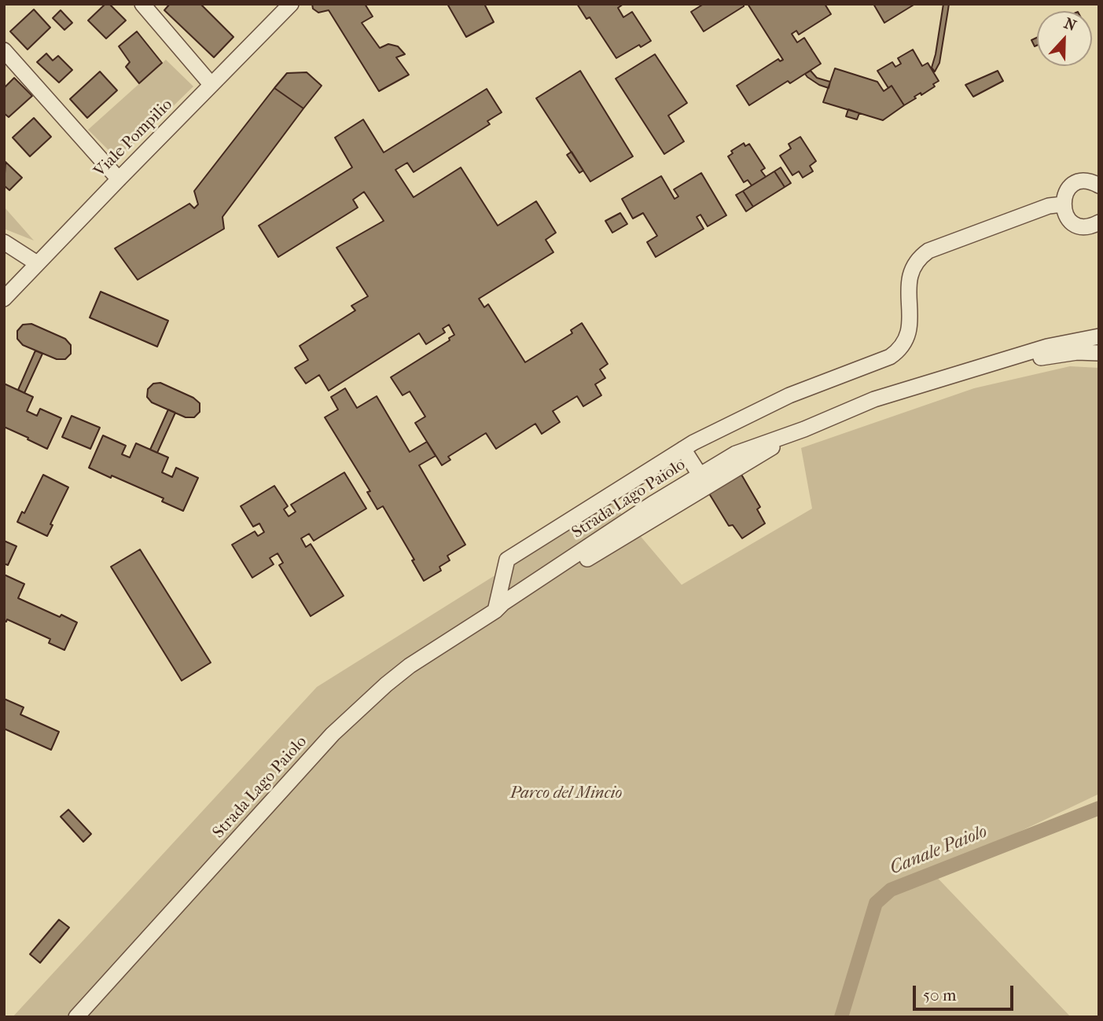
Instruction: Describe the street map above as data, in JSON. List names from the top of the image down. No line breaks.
{"streets":{"street":["Viale Pompilio","Strada Lago Paiolo"]},"water":["Canale Paiolo"],"parks":["Parco del Mincio"],"scale_bar":"50 m","north":"top"}
